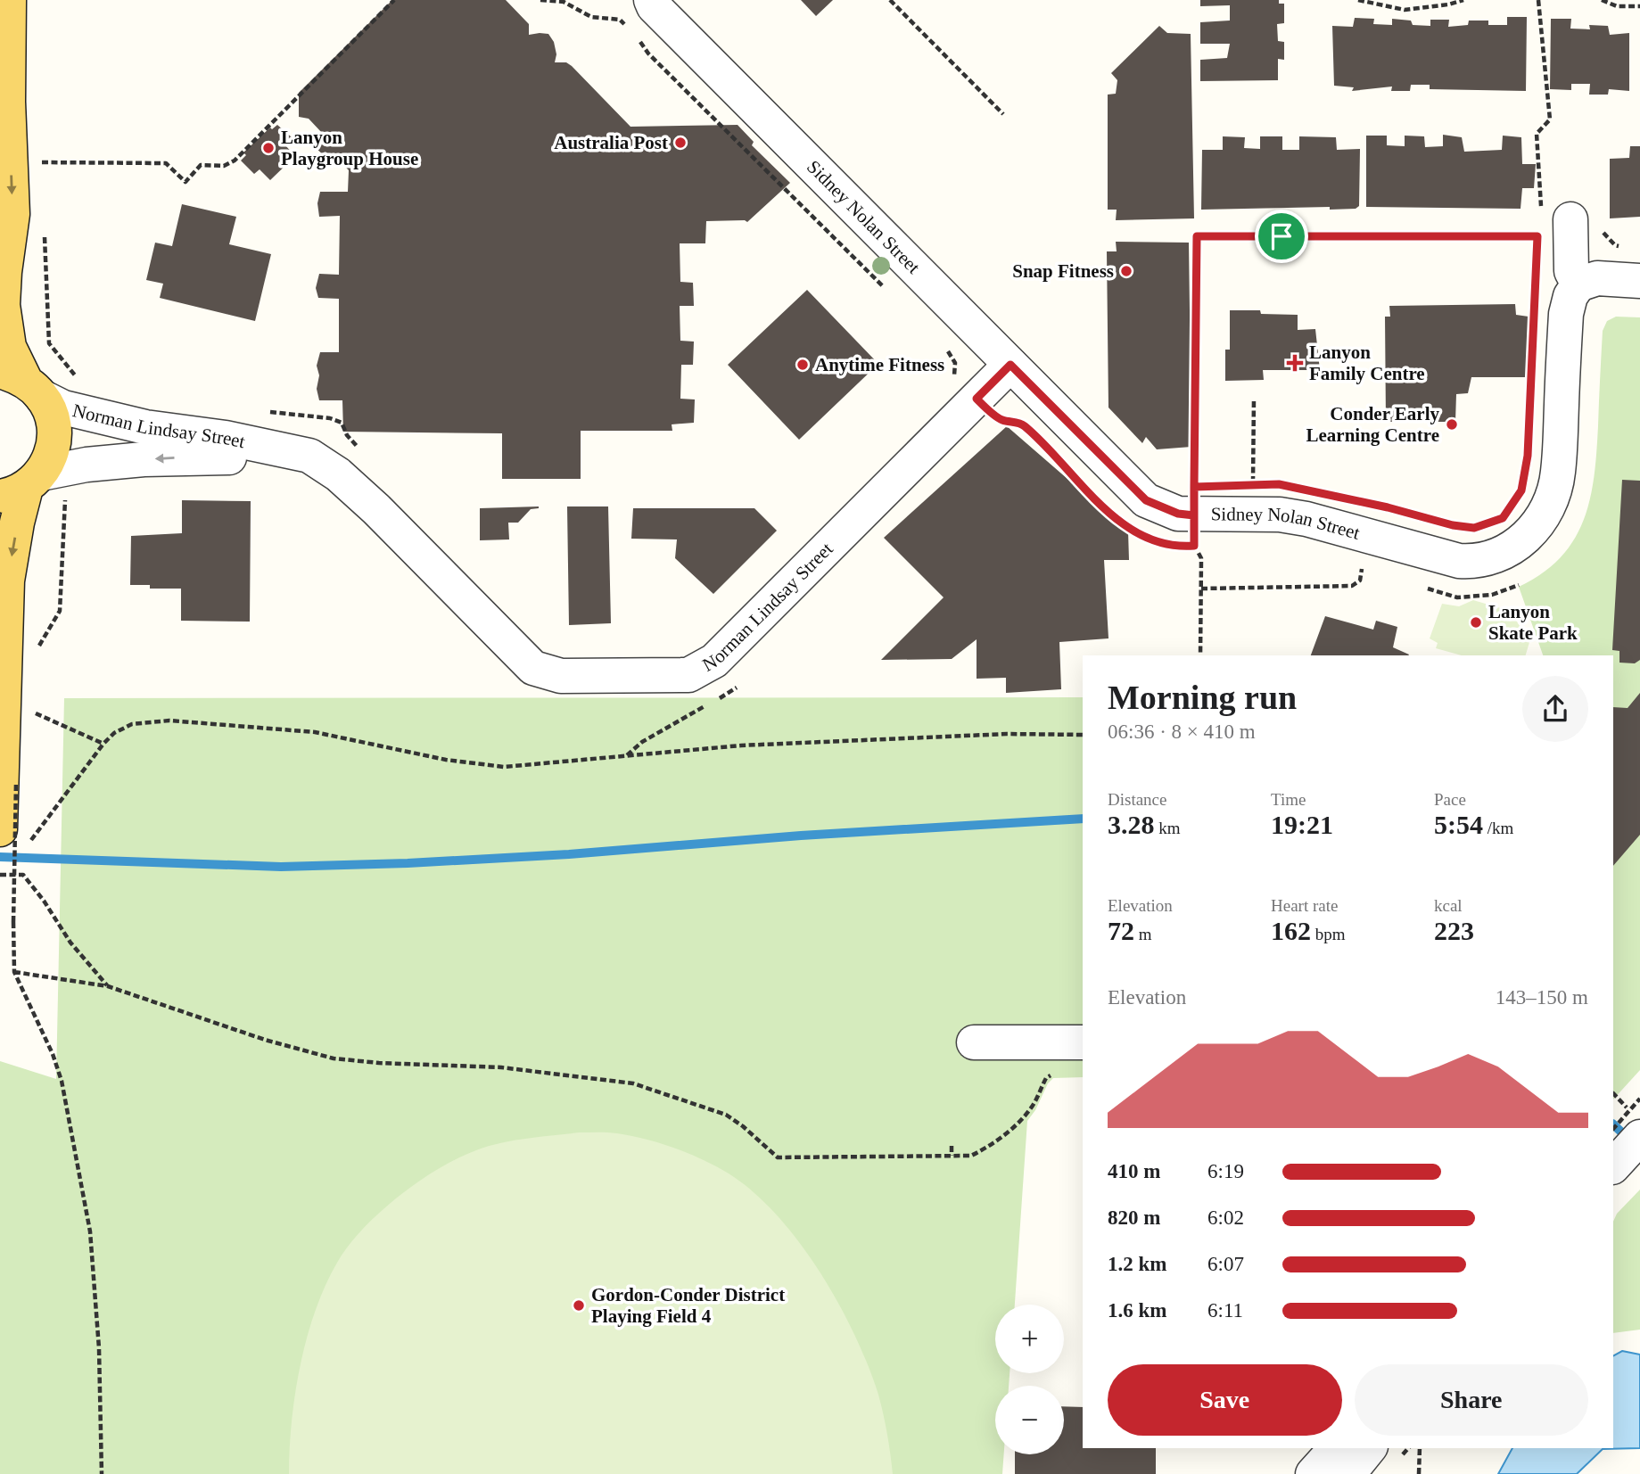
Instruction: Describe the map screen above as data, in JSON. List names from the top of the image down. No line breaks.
{"streets":{"street":["Sidney Nolan Street","Norman Lindsay Street"]},"crossings":[["Sidney Nolan Street","Norman Lindsay Street"]],"places":{"other":["Australia Post","Lanyon Playgroup House","Snap Fitness","Anytime Fitness","Conder Early Learning Centre","Lanyon Skate Park","Gordon-Conder District Playing Field 4"],"health":["Lanyon Family Centre"]},"page":{"heading":["Morning run","06:36 · 8 × 410 m"],"stats":[["Distance","3.28 km"],["Time","19:21"],["Pace","5:54 /km"],["Elevation","72 m"],["Heart rate","162 bpm"],["kcal","223"]],"chart":["Elevation","143–150 m"],"list":[{"name":"410 m","note":"6:19"},{"name":"820 m","note":"6:02"},{"name":"1.2 km","note":"6:07"},{"name":"1.6 km","note":"6:11"}],"map_buttons":["+","−"],"buttons":["Save","Share"]}}
